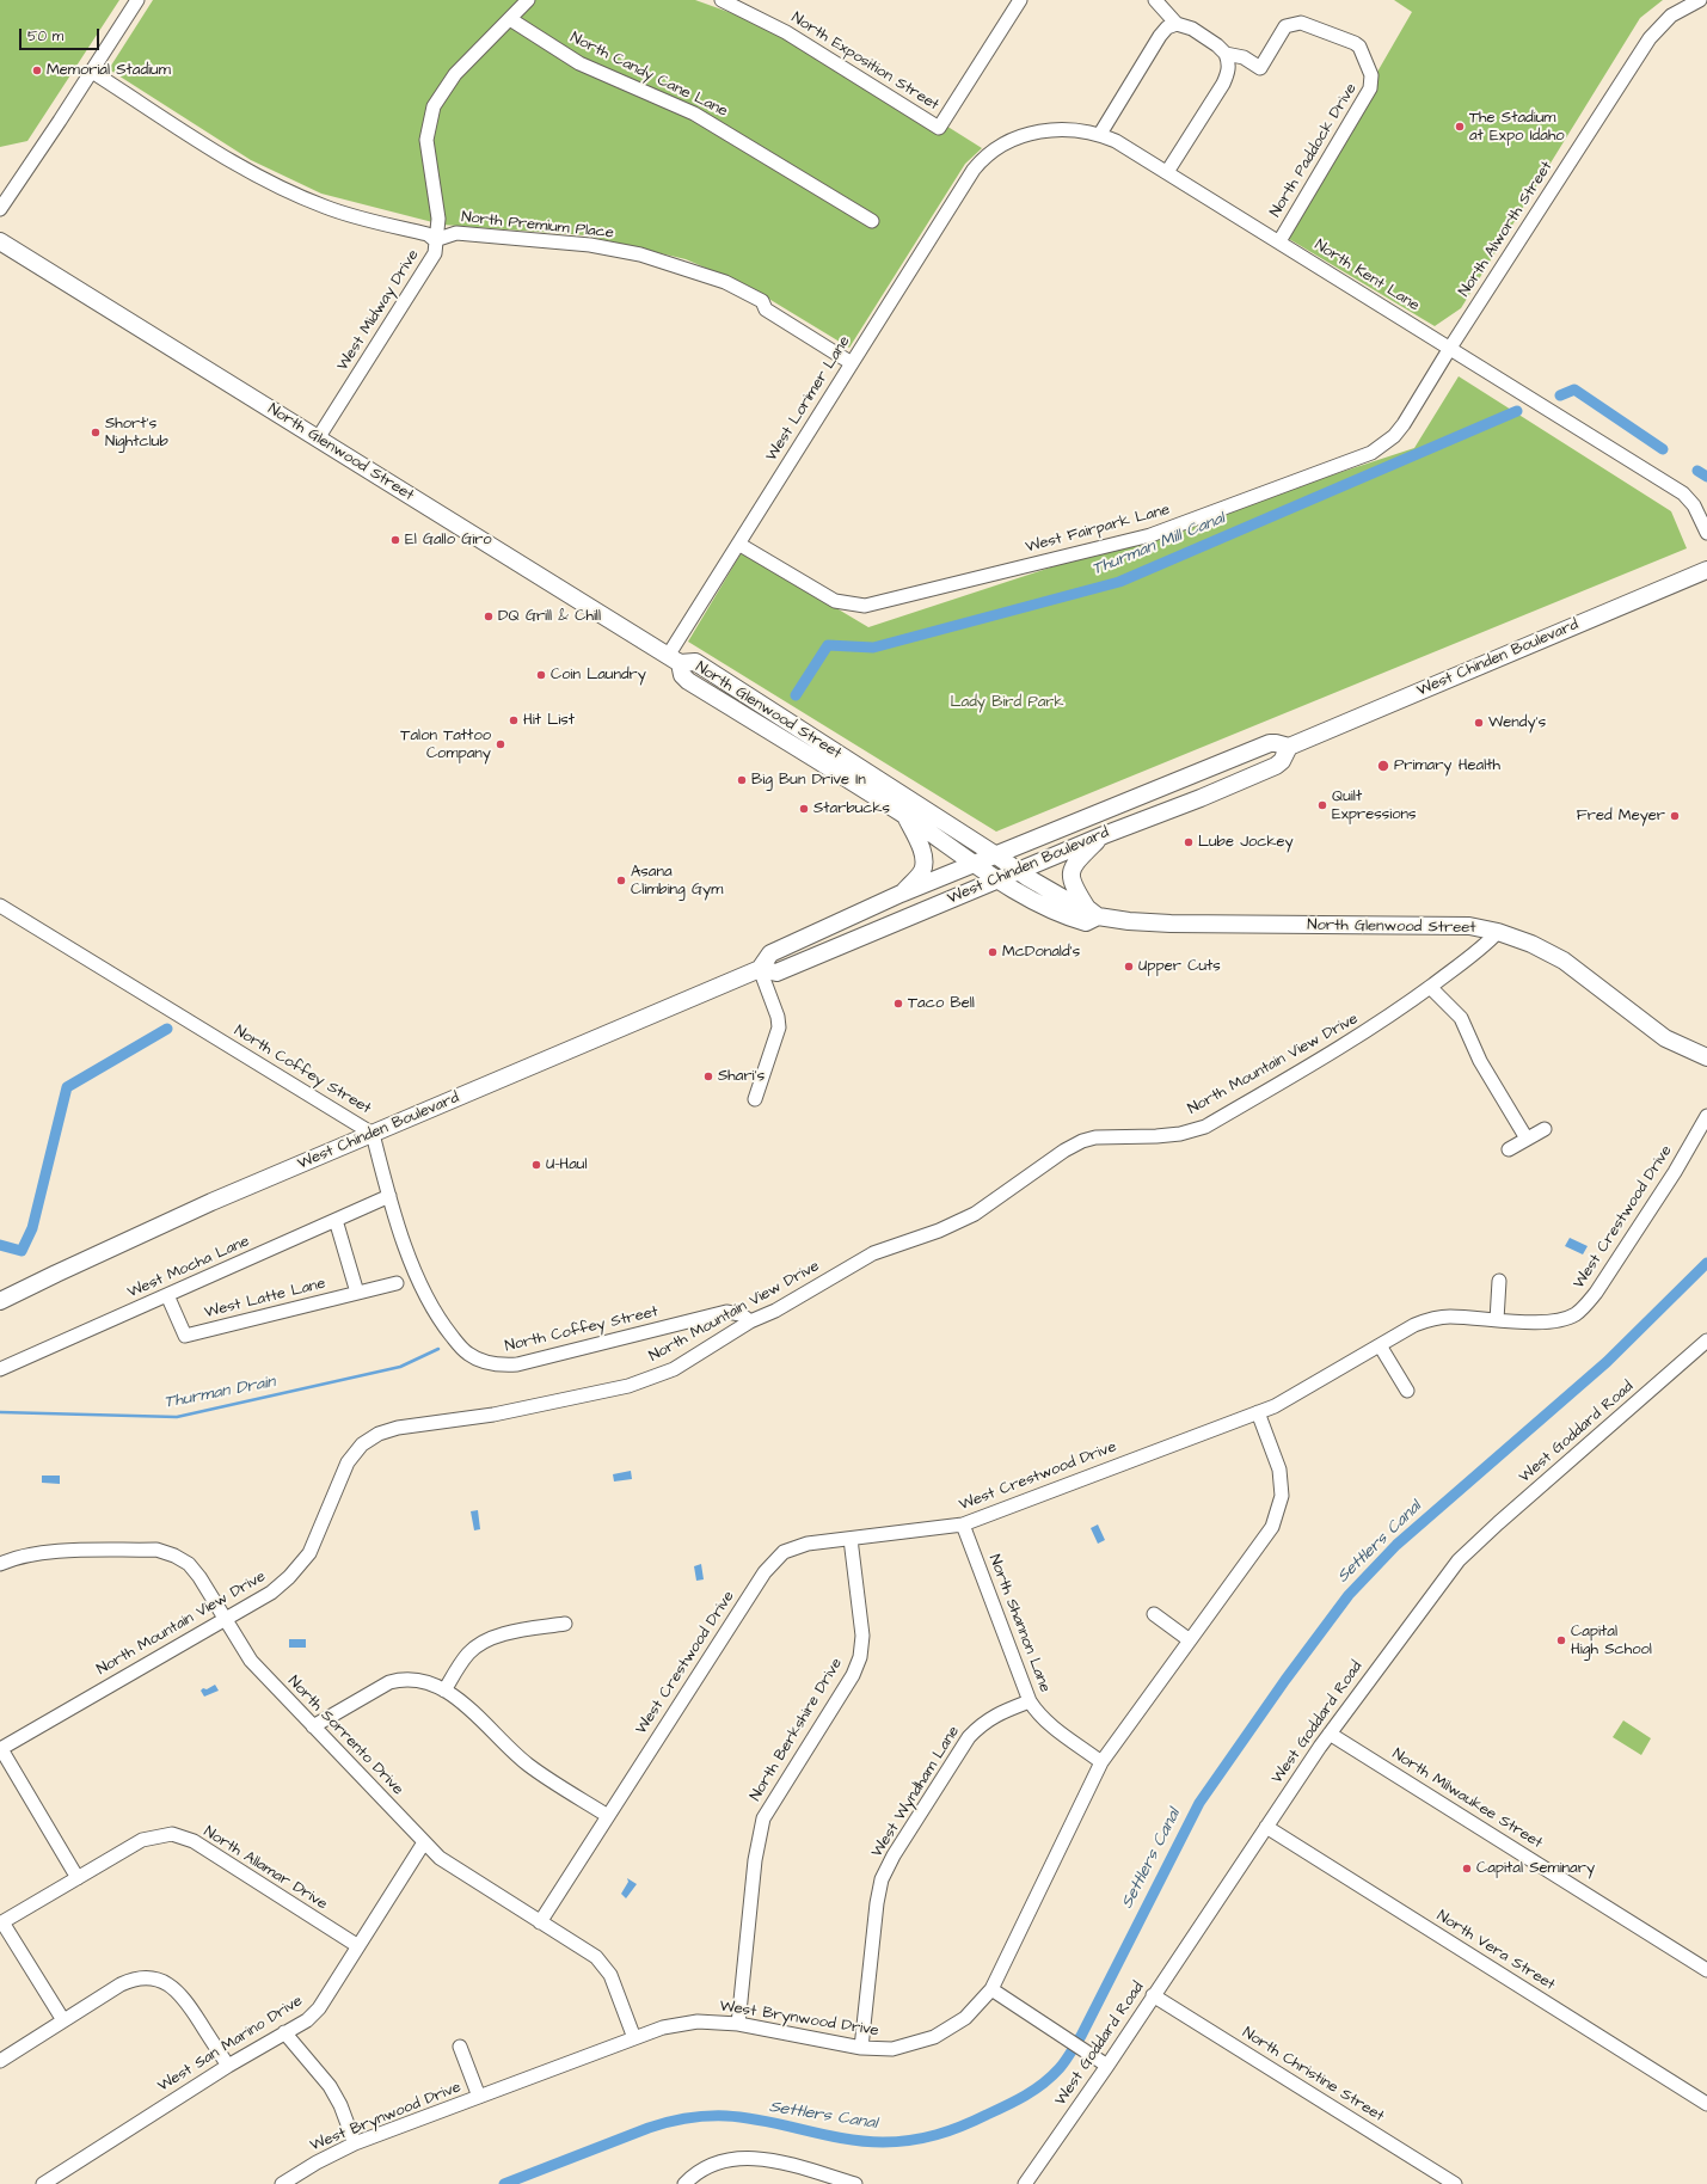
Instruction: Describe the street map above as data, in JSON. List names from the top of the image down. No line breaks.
{"streets":{"main road":["North Glenwood Street","West Chinden Boulevard"],"street":["North Exposition Street","North Candy Cane Lane","North Paddock Drive","North Premium Place","North Alworth Street","North Kent Lane","West Midway Drive","West Lorimer Lane","West Fairpark Lane","North Mountain View Drive","North Coffey Street","West Crestwood Drive","West Mocha Lane","West Latte Lane","West Goddard Road","North Shannon Lane","North Berkshire Drive","North Sorrento Drive","West Wyndham Lane","North Milwaukee Street","North Allamar Drive","North Vera Street","West Brynwood Drive","West San Marino Drive","North Christine Street"]},"crossings":[["North Candy Cane Lane","West Midway Drive"],["North Paddock Drive","North Kent Lane"],["North Premium Place","West Midway Drive"],["North Premium Place","West Lorimer Lane"],["North Alworth Street","North Kent Lane"],["North Alworth Street","West Fairpark Lane"],["North Kent Lane","West Lorimer Lane"],["North Kent Lane","West Fairpark Lane"],["West Midway Drive","North Glenwood Street"],["West Lorimer Lane","North Glenwood Street"],["West Lorimer Lane","West Fairpark Lane"],["North Glenwood Street","West Chinden Boulevard"],["North Glenwood Street","North Mountain View Drive"],["West Chinden Boulevard","North Coffey Street"],["North Mountain View Drive","North Coffey Street"],["North Mountain View Drive","North Sorrento Drive"],["North Coffey Street","West Mocha Lane"],["West Crestwood Drive","North Shannon Lane"],["West Crestwood Drive","North Berkshire Drive"],["West Crestwood Drive","North Sorrento Drive"],["West Crestwood Drive","West Brynwood Drive"],["West Mocha Lane","West Latte Lane"],["West Goddard Road","North Milwaukee Street"],["West Goddard Road","North Vera Street"],["West Goddard Road","North Christine Street"],["North Shannon Lane","West Wyndham Lane"],["North Shannon Lane","West Brynwood Drive"],["North Berkshire Drive","West Brynwood Drive"],["North Sorrento Drive","West Brynwood Drive"],["North Sorrento Drive","West San Marino Drive"],["West Wyndham Lane","West Brynwood Drive"],["North Allamar Drive","West San Marino Drive"]],"water":["Thurman Mill Canal","Thurman Drain","Settlers Canal"],"parks":["Lady Bird Park"],"places":["Memorial Stadium","The Stadium at Expo Idaho","Short's Nightclub","El Gallo Giro","DQ Grill & Chill","Coin Laundry","Hit List","Wendy's","Talon Tattoo Company","Primary Health","Big Bun Drive In","Quilt Expressions","Starbucks","Fred Meyer","Lube Jockey","Asana Climbing Gym","McDonald's","Upper Cuts","Taco Bell","Shari's","U-Haul","Capital High School","Capital Seminary"],"scale_bar":"50 m"}
